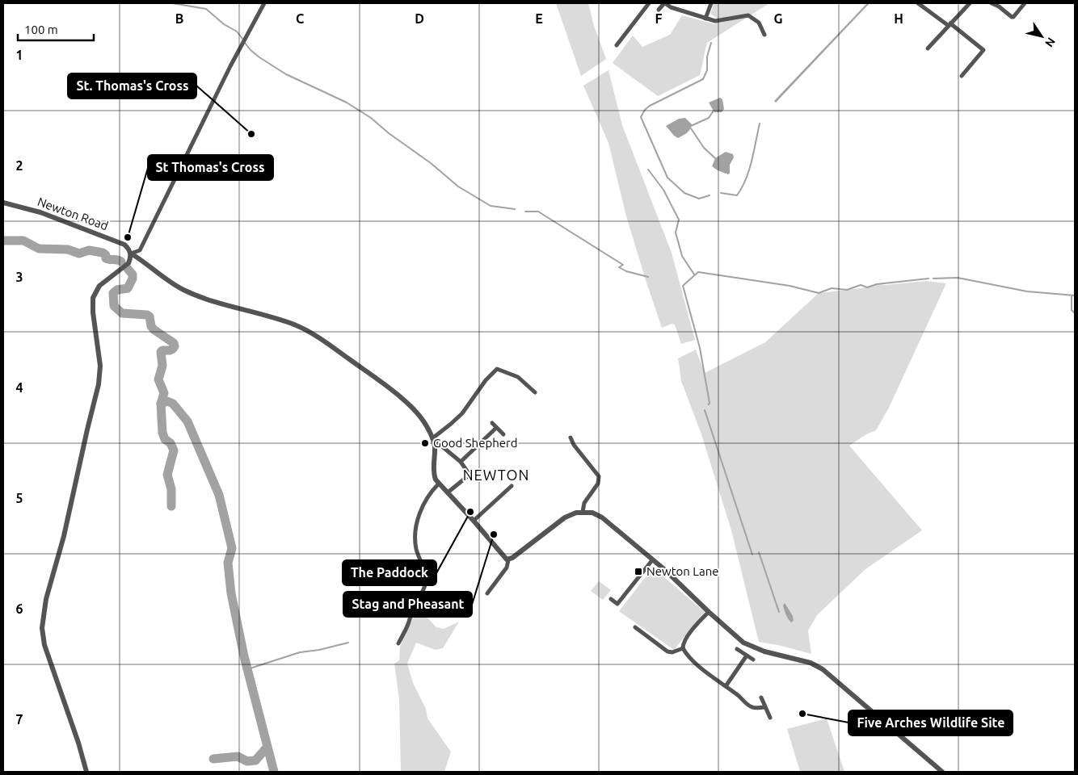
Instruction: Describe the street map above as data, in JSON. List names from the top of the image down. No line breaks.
{"streets":{"street":["Newton Road"]},"districts":["NEWTON"],"places":{"other":["St. Thomas's Cross","St Thomas's Cross","Good Shepherd","The Paddock","Stag and Pheasant","Five Arches Wildlife Site"],"transit":["Newton Lane"]},"scale_bar":"100 m","north":"bottom right","grid":{"columns":["B","C","D","E","F","G","H"],"rows":["1","2","3","4","5","6","7"]}}
